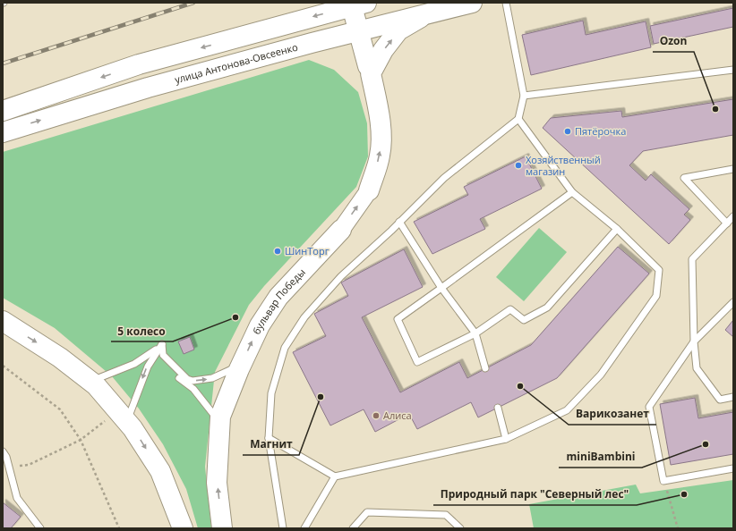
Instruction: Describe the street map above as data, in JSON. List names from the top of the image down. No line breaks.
{"streets":{"main road":["улица Антонова-Овсеенко","бульвар Победы"]},"crossings":[["улица Антонова-Овсеенко","бульвар Победы"]],"one_way":["бульвар Победы"],"places":["Ozon","Пятёрочка","Хозяйственный магазин","ШинТорг","5 колесо","Варикозанет","Магнит","Алиса","miniBambini","Природный парк \"Северный лес\""]}
